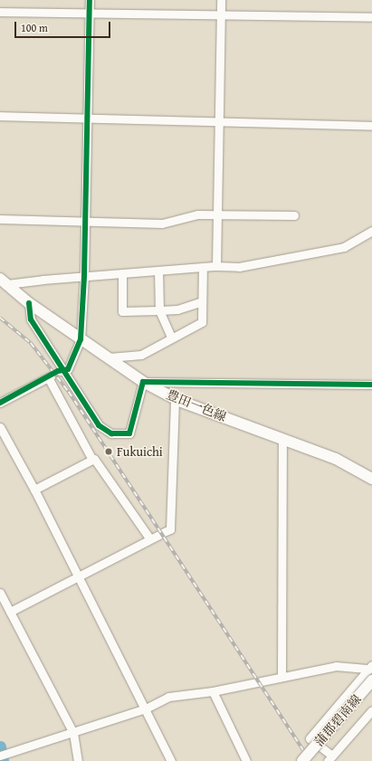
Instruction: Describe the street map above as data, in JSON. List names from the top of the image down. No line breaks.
{"streets":{"main road":["豊田一色線","蒲郡碧南線"]},"places":["Fukuichi"],"scale_bar":"100 m"}
